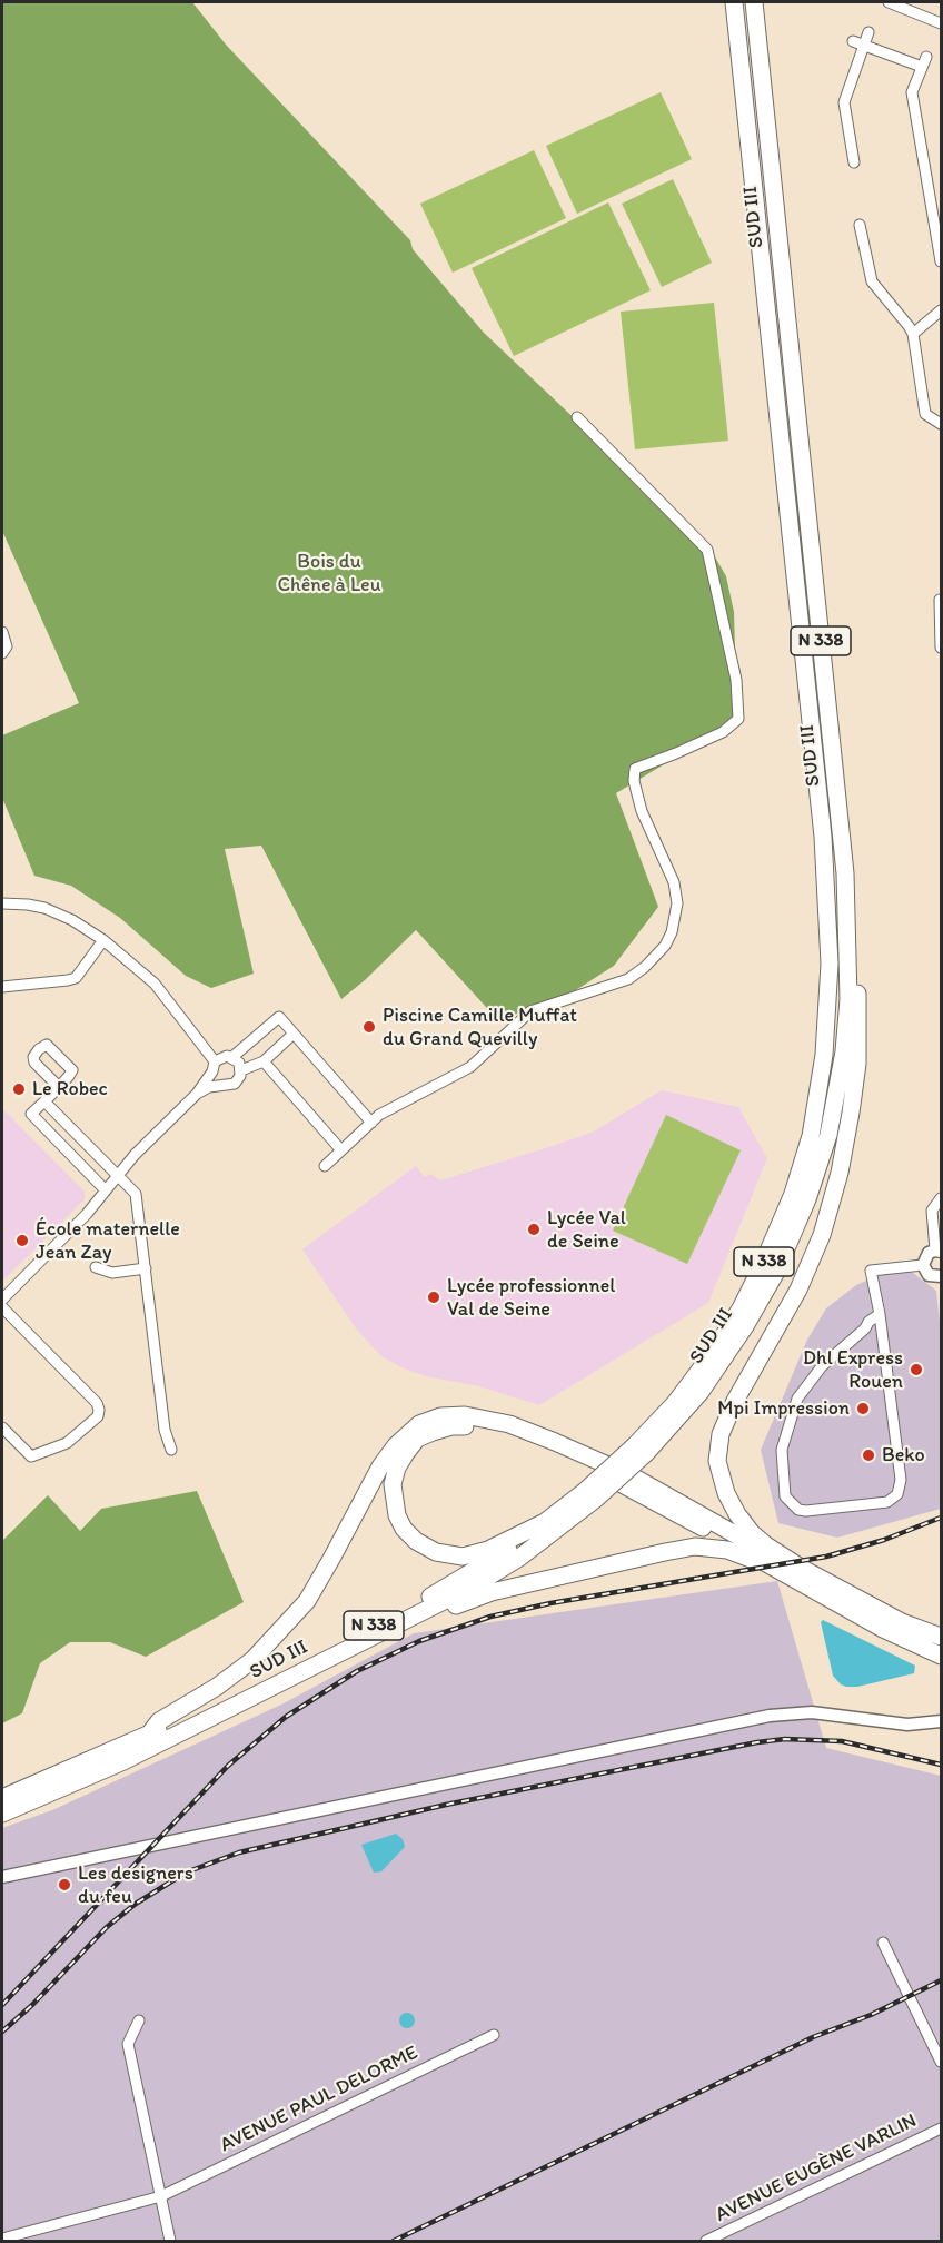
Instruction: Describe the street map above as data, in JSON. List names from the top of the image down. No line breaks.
{"streets":{"highway":["SUD III","N 338"],"street":["AVENUE PAUL DELORME","AVENUE EUGÈNE VARLIN"]},"crossings":[["SUD III","N 338"]],"parks":["Bois du Chêne à Leu"],"places":["Piscine Camille Muffat du Grand Quevilly","Le Robec","Lycée Val de Seine","École maternelle Jean Zay","Lycée professionnel Val de Seine","Dhl Express Rouen","Mpi Impression","Beko","Les designers du feu"]}
